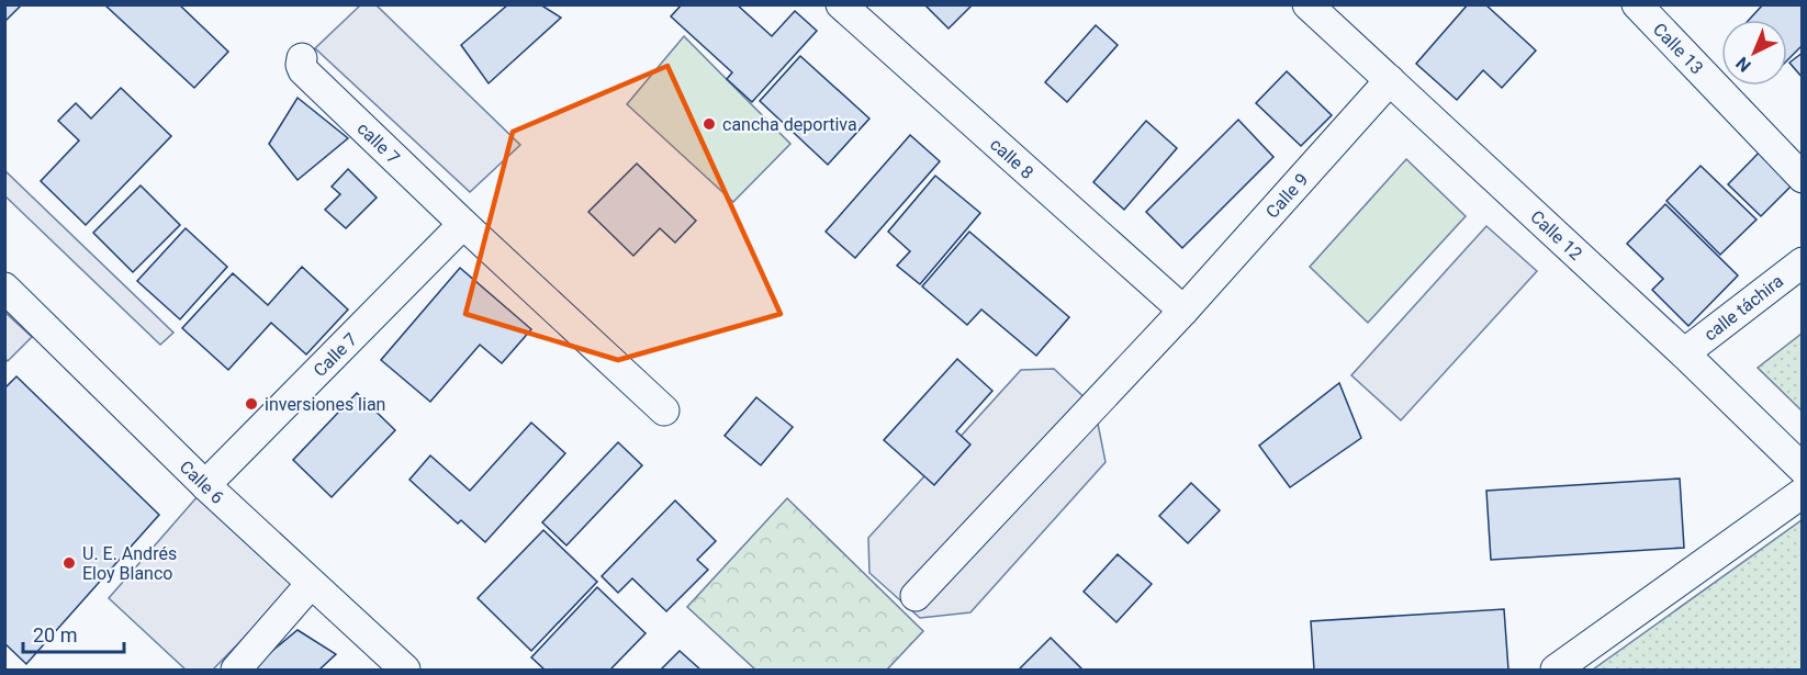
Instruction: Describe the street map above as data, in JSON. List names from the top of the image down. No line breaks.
{"streets":{"street":["Calle 13","calle 7","calle 8","Calle 9","Calle 12","calle táchira","Calle 7","Calle 6"]},"crossings":[["calle 7","Calle 7"],["calle 8","Calle 9"],["Calle 9","Calle 12"],["Calle 12","calle táchira"],["Calle 7","Calle 6"]],"places":["cancha deportiva","inversiones lian","U. E. Andrés Eloy Blanco"],"scale_bar":"20 m","north":"bottom left"}
